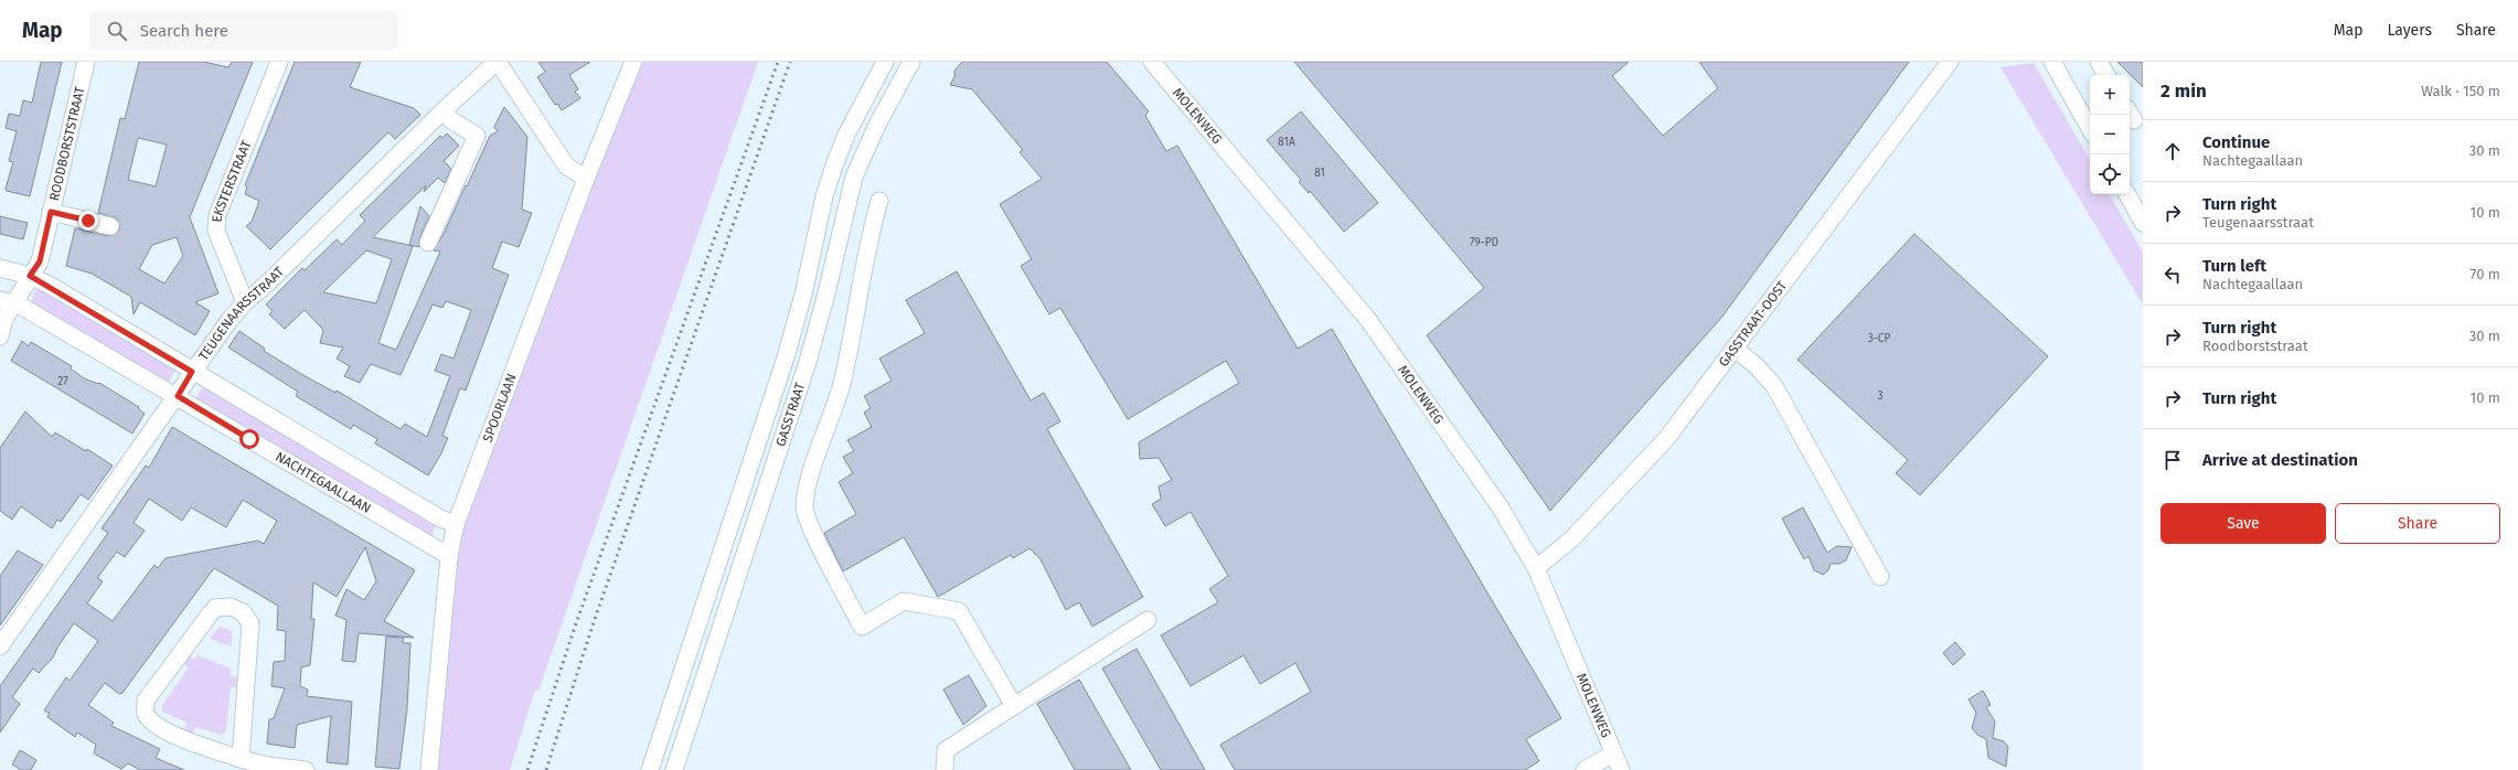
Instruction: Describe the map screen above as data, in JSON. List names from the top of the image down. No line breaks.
{"streets":{"street":["MOLENWEG","ROODBORSTSTRAAT","EKSTERSTRAAT","TEUGENAARSSTRAAT","GASSTRAAT-OOST","SPOORLAAN","GASSTRAAT","NACHTEGAALLAAN"]},"crossings":[["MOLENWEG","GASSTRAAT-OOST"],["EKSTERSTRAAT","TEUGENAARSSTRAAT"],["TEUGENAARSSTRAAT","NACHTEGAALLAAN"],["SPOORLAAN","NACHTEGAALLAAN"]],"house_numbers":["81A","81","79-PD","3-CP","27","3"],"page":{"header":"Map","search":"Search here","nav":["Map","Layers","Share"],"heading":["2 min","Walk · 150 m"],"map_buttons":["+","−"],"list":[["Continue","Nachtegaallaan","30 m"],["Turn right","Teugenaarsstraat","10 m"],["Turn left","Nachtegaallaan","70 m"],["Turn right","Roodborststraat","30 m"],["Turn right","10 m"],"Arrive at destination"],"buttons":["Save","Share"]}}
